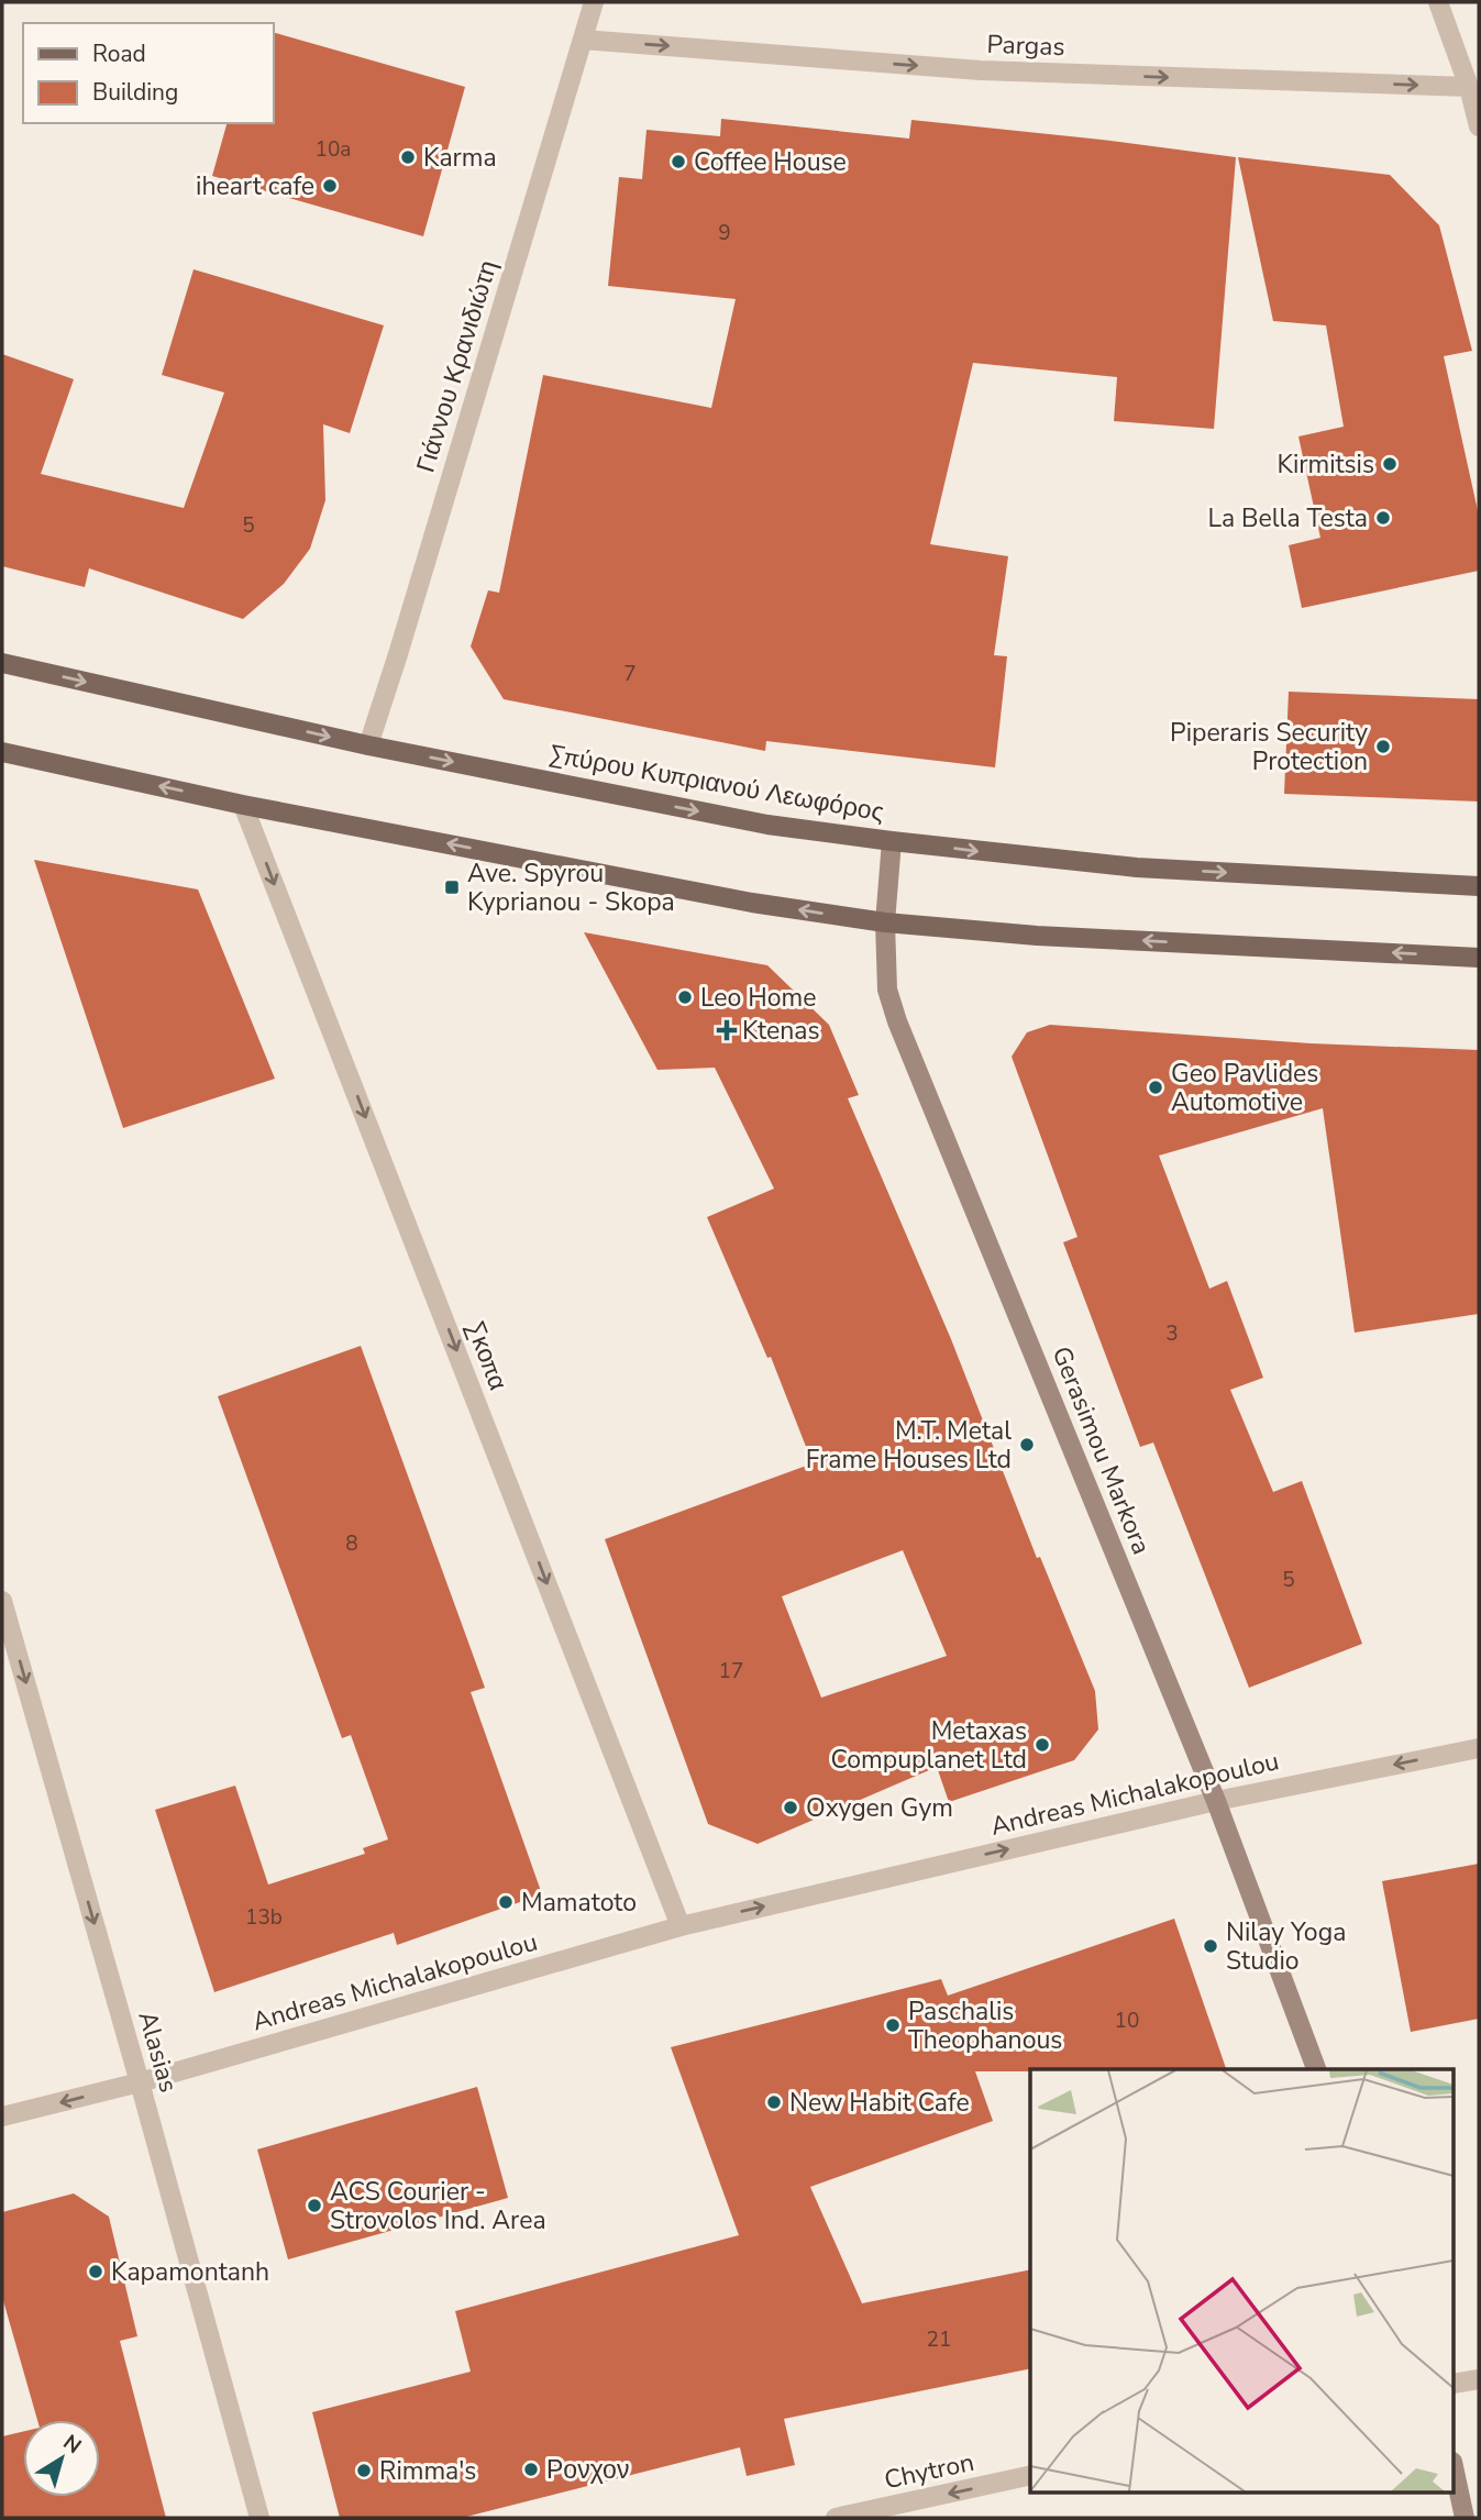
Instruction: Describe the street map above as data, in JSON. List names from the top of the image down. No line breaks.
{"streets":{"main road":["Σπύρου Κυπριανού Λεωφόρος"],"street":["Pargas","Γιάννου Κρανιδιώτη","Σκοπα","Gerasimou Markora","Andreas Michalakopoulou","Alasias","Chytron"]},"crossings":[["Pargas","Γιάννου Κρανιδιώτη"],["Γιάννου Κρανιδιώτη","Σπύρου Κυπριανού Λεωφόρος"],["Σπύρου Κυπριανού Λεωφόρος","Gerasimou Markora"],["Σκοπα","Andreas Michalakopoulou"],["Gerasimou Markora","Andreas Michalakopoulou"],["Andreas Michalakopoulou","Alasias"]],"one_way":["Pargas","Σκοπα","Alasias","Chytron"],"places":{"other":["Karma","Coffee House","iheart cafe","Kirmitsis","La Bella Testa","Piperaris Security Protection","Leo Home","Geo Pavlides Automotive","M.T. Metal Frame Houses Ltd","Metaxas Compuplanet Ltd","Oxygen Gym","Mamatoto","Nilay Yoga Studio","Paschalis Theophanous","New Habit Cafe","ACS Courier - Strovolos Ind. Area","Kapamontanh","Ρονχον","Rimma's"],"transit":["Ave. Spyrou Kyprianou - Skopa"],"health":["Ktenas"]},"house_numbers":["10a","9","5","7","3","8","5","17","13b","10","21"],"legend":["Road","Building"],"north":"top right"}
